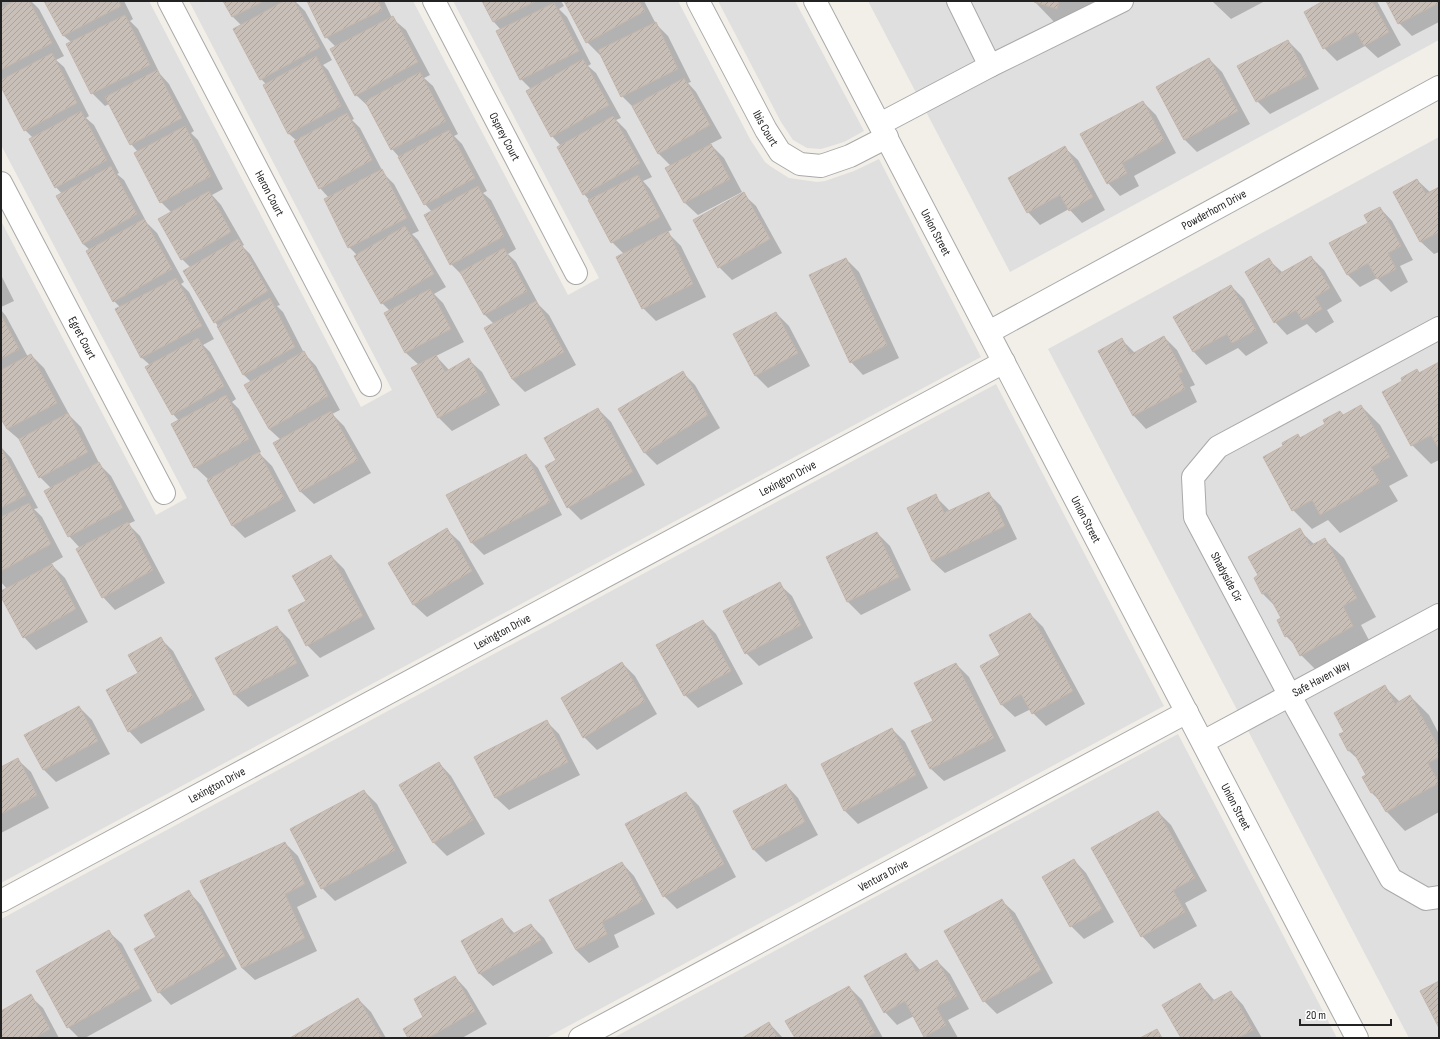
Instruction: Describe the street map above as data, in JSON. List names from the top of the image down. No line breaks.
{"streets":{"street":["Ibis Court","Osprey Court","Heron Court","Powderhorn Drive","Union Street","Egret Court","Lexington Drive","Shadyside Cir","Safe Haven Way","Ventura Drive"]},"crossings":[["Ibis Court","Union Street"],["Powderhorn Drive","Union Street"],["Union Street","Lexington Drive"],["Union Street","Safe Haven Way"],["Union Street","Ventura Drive"],["Shadyside Cir","Safe Haven Way"]],"scale_bar":"20 m"}
